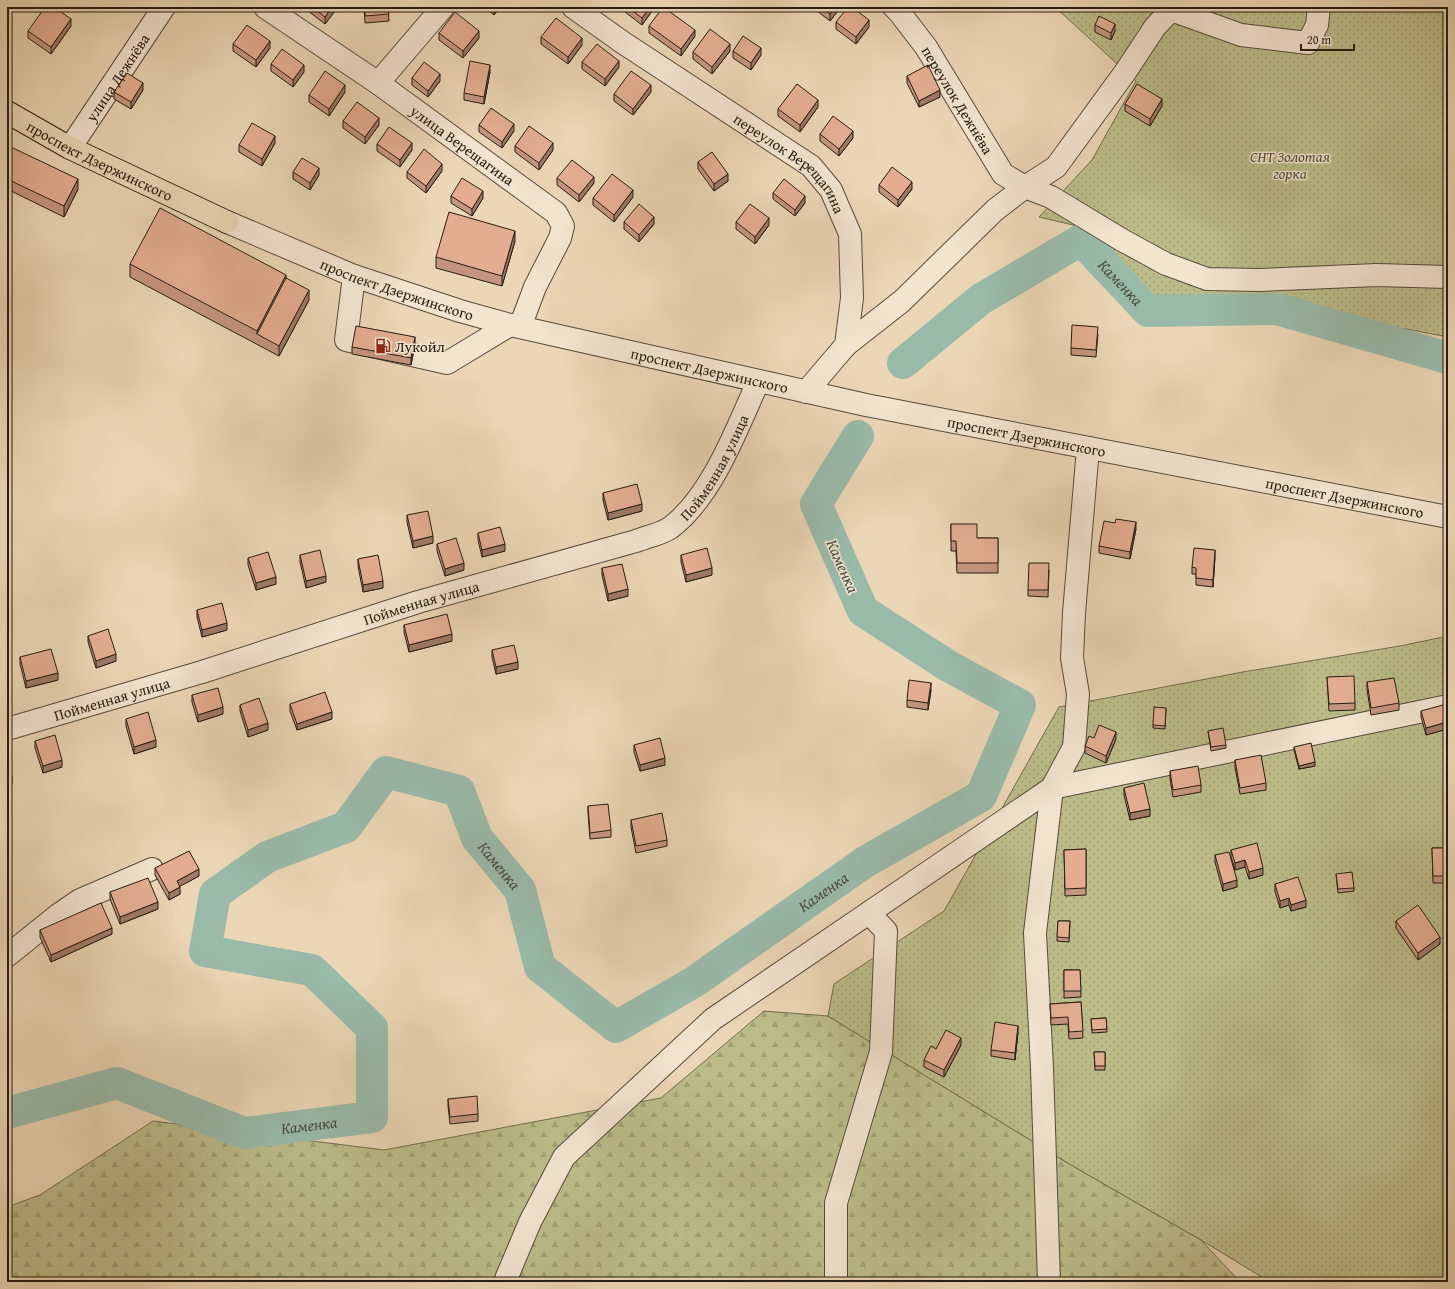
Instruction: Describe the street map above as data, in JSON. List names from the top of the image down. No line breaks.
{"streets":{"main road":["проспект Дзержинского"],"street":["улица Дежнёва","переулок Дежнёва","улица Верещагина","переулок Верещагина","Пойменная улица"]},"crossings":[["улица Дежнёва","проспект Дзержинского"],["улица Верещагина","проспект Дзержинского"],["проспект Дзержинского","Пойменная улица"]],"water":["Каменка"],"parks":["СНТ Золотая горка"],"places":{"fuel station":["Лукойл"]},"scale_bar":"20 m"}
